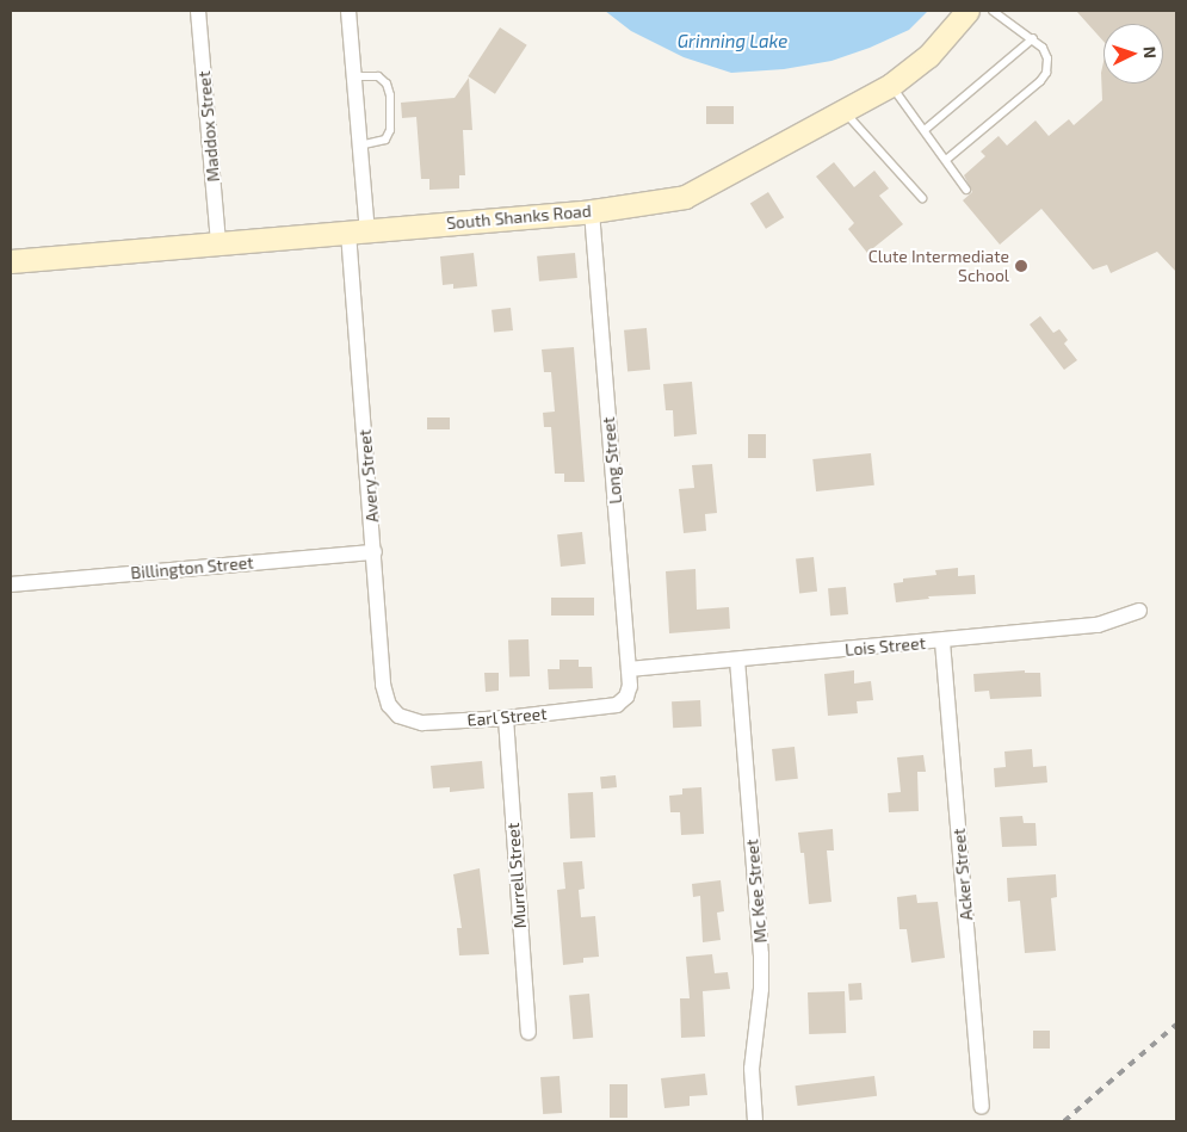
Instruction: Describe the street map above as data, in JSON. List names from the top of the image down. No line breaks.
{"streets":{"street":["Maddox Street","South Shanks Road","Long Street","Avery Street","Billington Street","Lois Street","Earl Street","Acker Street","Murrell Street","Mc Kee Street"]},"crossings":[["Maddox Street","South Shanks Road"],["South Shanks Road","Long Street"],["South Shanks Road","Avery Street"],["Long Street","Lois Street"],["Long Street","Earl Street"],["Avery Street","Billington Street"],["Avery Street","Earl Street"],["Lois Street","Acker Street"],["Lois Street","Mc Kee Street"],["Earl Street","Murrell Street"]],"water":["Grinning Lake"],"places":["Clute Intermediate School"],"north":"right"}
